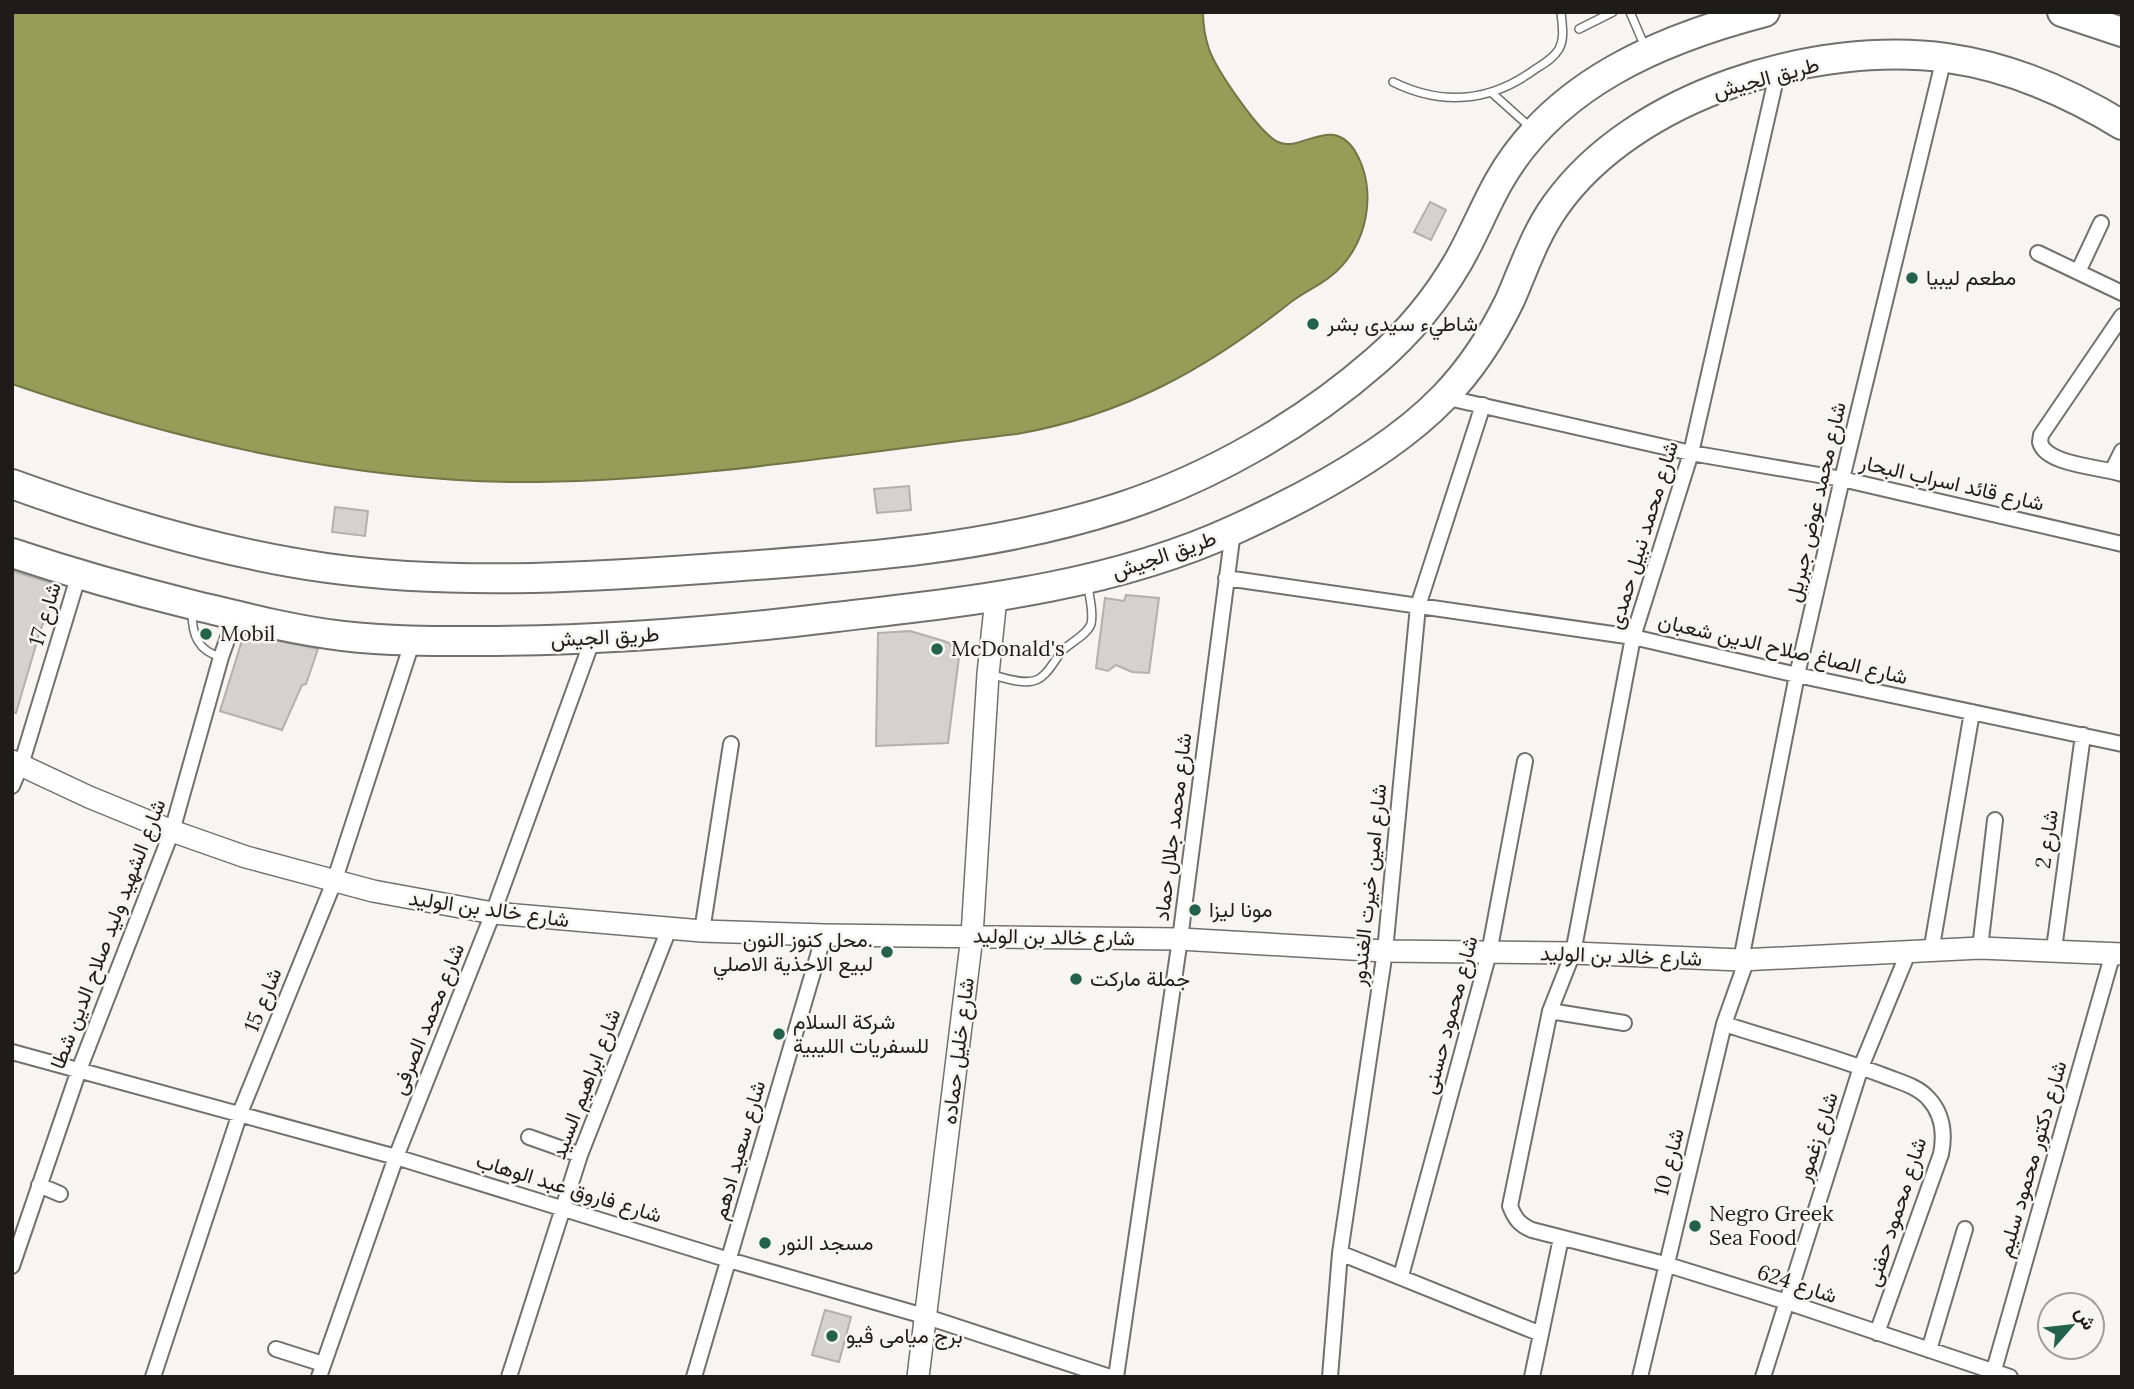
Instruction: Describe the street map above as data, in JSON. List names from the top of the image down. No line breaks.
{"streets":{"highway":["طريق الجيش"],"street":["شارع قائد اسراب البحار","شارع محمد عوض جبريل","شارع محمد نبيل حمدى","شارع 17","شارع الصاغ صلاح الدين شعبان","شارع محمد جلال حماد","شارع 2","شارع امين خيرت الغندور","شارع خالد بن الوليد","شارع الشهيد وليد صلاح الدين شطا","شارع 15","شارع محمود حسنى","شارع محمد الصرفى","شارع خليل حماده","شارع ابراهيم السيد","شارع زغمور","شارع سعيد ادهم","شارع دكتور محمود سليم","شارع 10","شارع فاروق عبد الوهاب","شارع محمود حفنى","شارع 624"]},"crossings":[["طريق الجيش","شارع قائد اسراب البحار"],["طريق الجيش","شارع محمد عوض جبريل"],["طريق الجيش","شارع محمد نبيل حمدى"],["طريق الجيش","شارع 17"],["طريق الجيش","شارع محمد جلال حماد"],["طريق الجيش","شارع الشهيد وليد صلاح الدين شطا"],["طريق الجيش","شارع 15"],["طريق الجيش","شارع محمد الصرفى"],["طريق الجيش","شارع خليل حماده"],["شارع قائد اسراب البحار","شارع محمد عوض جبريل"],["شارع قائد اسراب البحار","شارع محمد نبيل حمدى"],["شارع قائد اسراب البحار","شارع امين خيرت الغندور"],["شارع محمد عوض جبريل","شارع الصاغ صلاح الدين شعبان"],["شارع محمد عوض جبريل","شارع خالد بن الوليد"],["شارع محمد عوض جبريل","شارع 10"],["شارع محمد نبيل حمدى","شارع الصاغ صلاح الدين شعبان"],["شارع محمد نبيل حمدى","شارع خالد بن الوليد"],["شارع محمد نبيل حمدى","شارع 624"],["شارع 17","شارع خالد بن الوليد"],["شارع الصاغ صلاح الدين شعبان","شارع محمد جلال حماد"],["شارع الصاغ صلاح الدين شعبان","شارع 2"],["شارع الصاغ صلاح الدين شعبان","شارع امين خيرت الغندور"],["شارع محمد جلال حماد","شارع خالد بن الوليد"],["شارع 2","شارع خالد بن الوليد"],["شارع امين خيرت الغندور","شارع خالد بن الوليد"],["شارع خالد بن الوليد","شارع الشهيد وليد صلاح الدين شطا"],["شارع خالد بن الوليد","شارع 15"],["شارع خالد بن الوليد","شارع محمود حسنى"],["شارع خالد بن الوليد","شارع محمد الصرفى"],["شارع خالد بن الوليد","شارع خليل حماده"],["شارع خالد بن الوليد","شارع ابراهيم السيد"],["شارع خالد بن الوليد","شارع زغمور"],["شارع خالد بن الوليد","شارع سعيد ادهم"],["شارع خالد بن الوليد","شارع دكتور محمود سليم"],["شارع خالد بن الوليد","شارع 10"],["شارع الشهيد وليد صلاح الدين شطا","شارع فاروق عبد الوهاب"],["شارع 15","شارع فاروق عبد الوهاب"],["شارع محمد الصرفى","شارع فاروق عبد الوهاب"],["شارع خليل حماده","شارع فاروق عبد الوهاب"],["شارع ابراهيم السيد","شارع فاروق عبد الوهاب"],["شارع زغمور","شارع محمود حفنى"],["شارع زغمور","شارع 624"],["شارع سعيد ادهم","شارع فاروق عبد الوهاب"],["شارع دكتور محمود سليم","شارع 624"],["شارع 10","شارع محمود حفنى"],["شارع 10","شارع 624"],["شارع محمود حفنى","شارع 624"]],"places":["مطعم ليبيا","شاطيء سيدى بشر","Mobil","McDonald's","مونا ليزا","محل كنوز النون. لبيع الاحذية الاصلي","جملة ماركت","شركة السلام للسفريات الليبية","Negro Greek Sea Food","مسجد النور","برج ميامى ڤيو"],"north":"top right"}
